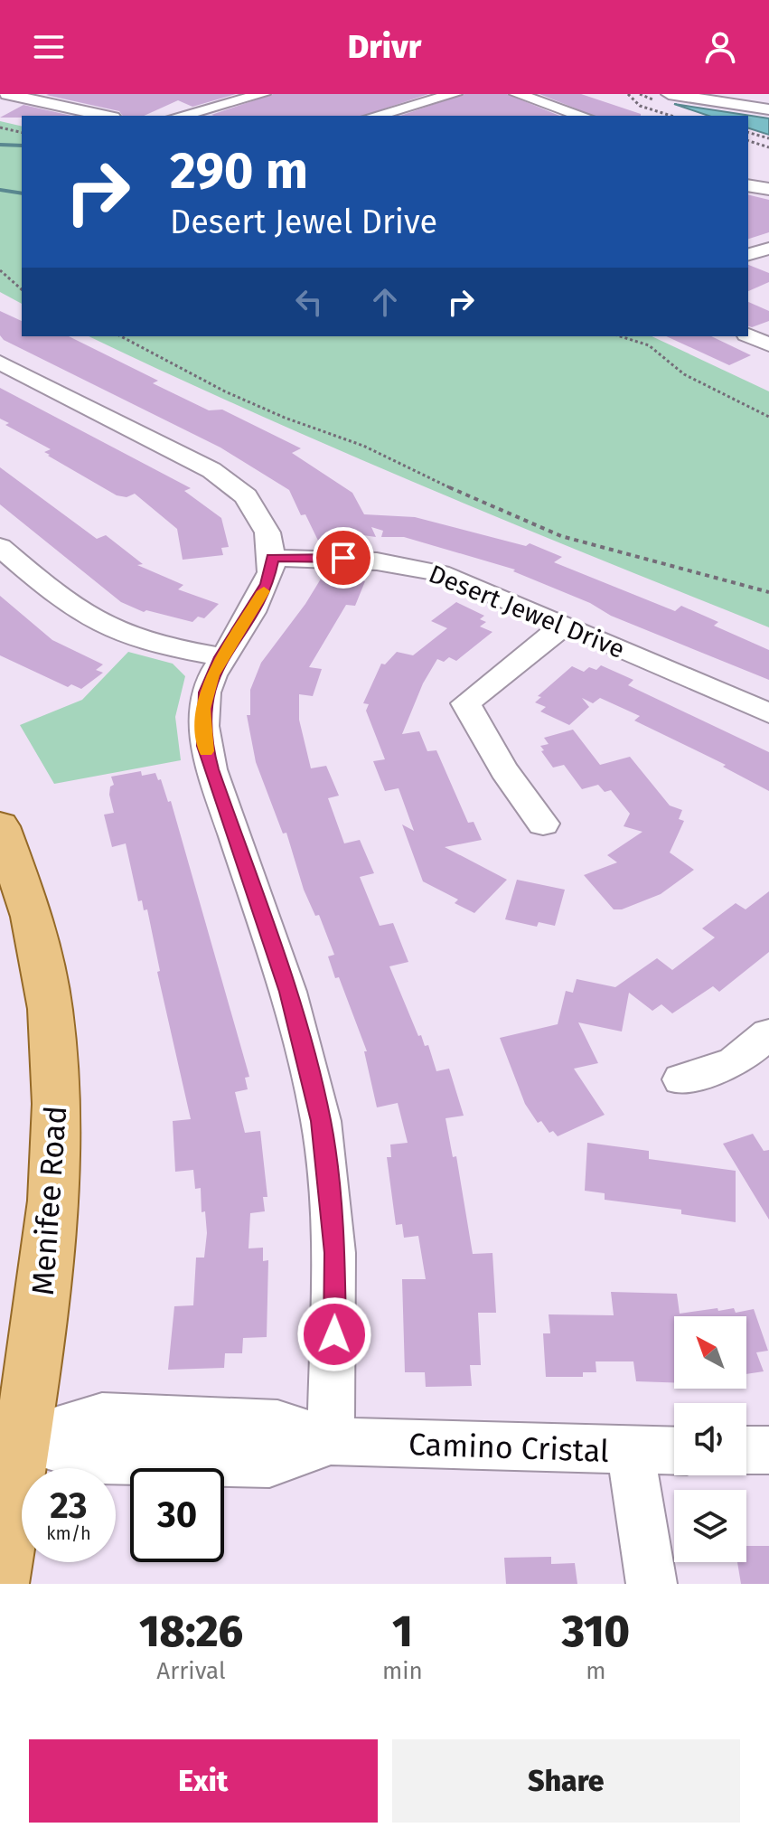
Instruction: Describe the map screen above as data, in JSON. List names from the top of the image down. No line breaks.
{"streets":{"main road":["Menifee Road"],"street":["Desert Jewel Drive","Camino Cristal"]},"crossings":[["Menifee Road","Camino Cristal"]],"north":"top left","page":{"header":"Drivr","turn":["290 m","Desert Jewel Drive"],"speed":"23 km/h","limit":"30","eta":["18:26","Arrival","1","min","310","m"],"buttons":["Exit","Share"]}}
